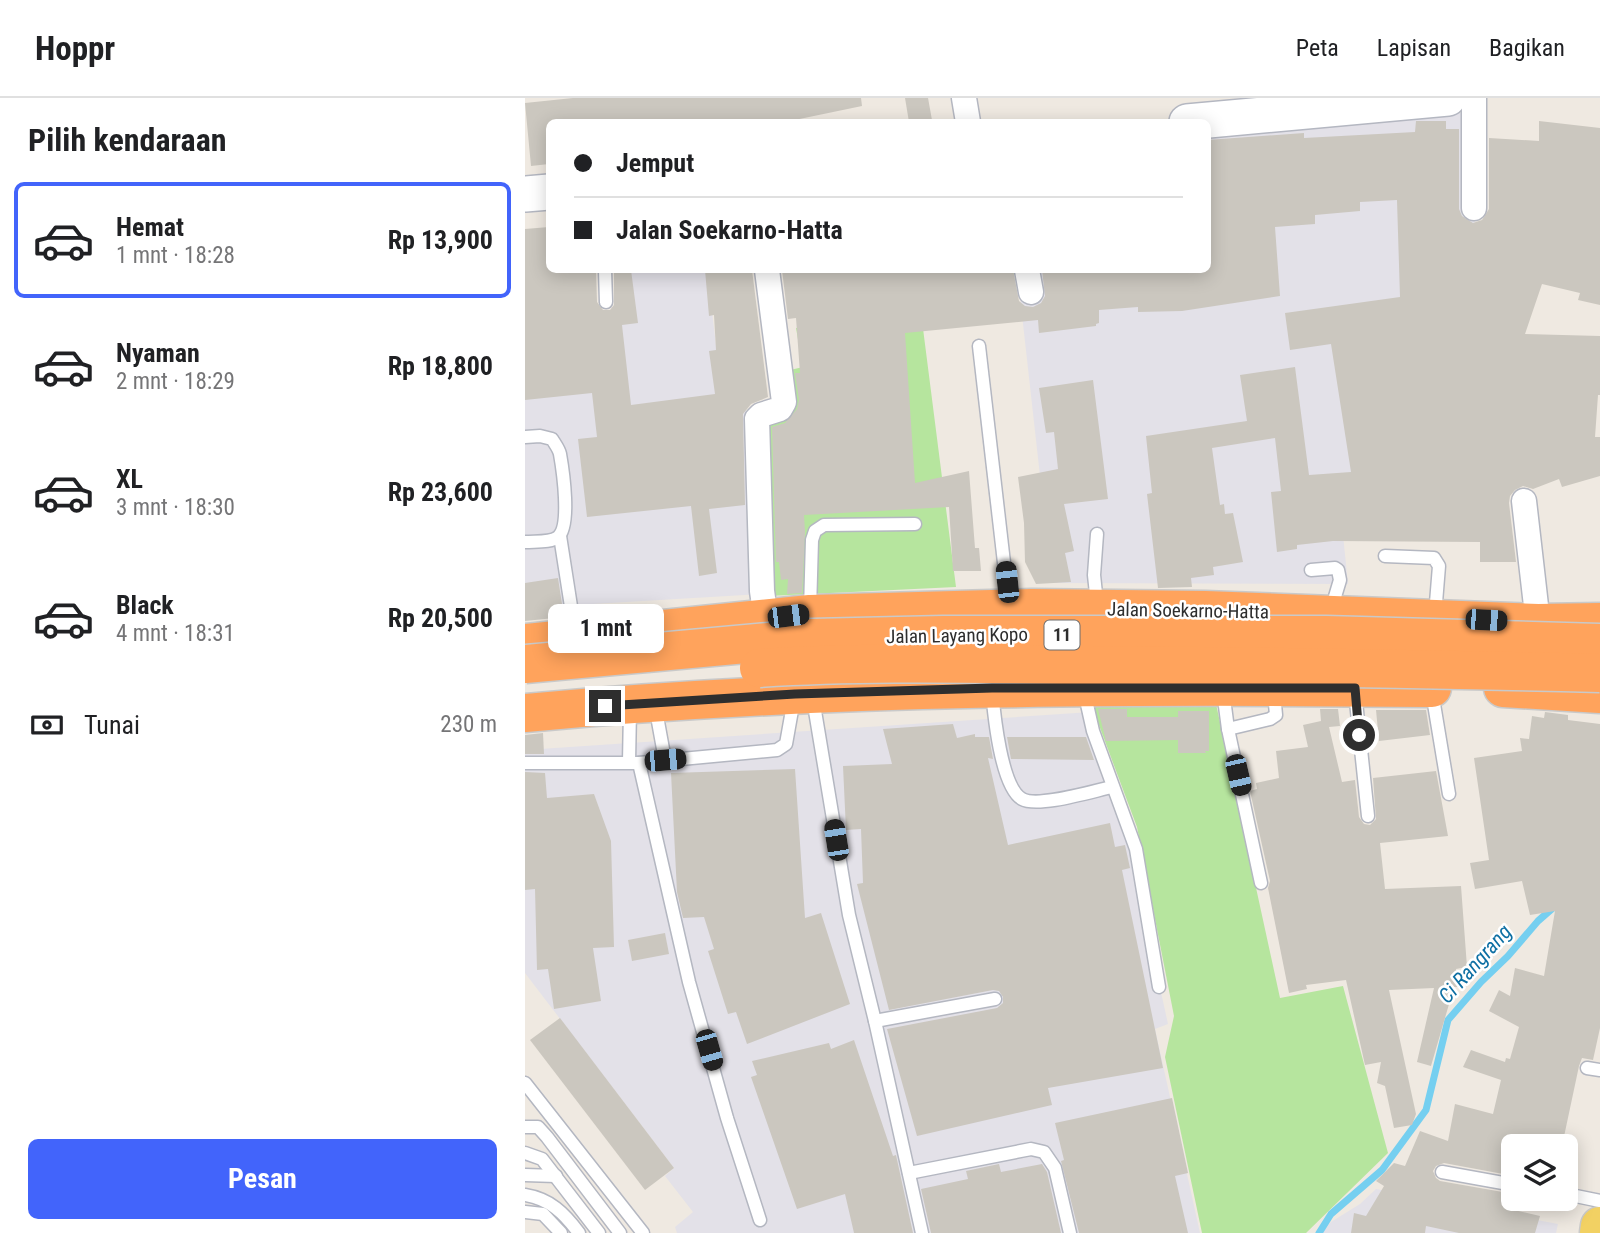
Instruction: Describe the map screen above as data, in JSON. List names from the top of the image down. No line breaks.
{"streets":{"highway":["Jalan Soekarno-Hatta","Jalan Layang Kopo","11"]},"water":["Ci Rangrang"],"page":{"header":"Hoppr","nav":["Peta","Lapisan","Bagikan"],"heading":"Pilih kendaraan","banner":["Jemput","Jalan Soekarno-Hatta"],"list":[{"name":"Hemat","note":"1 mnt · 18:28","value":"Rp 13,900"},{"name":"Nyaman","note":"2 mnt · 18:29","value":"Rp 18,800"},{"name":"XL","note":"3 mnt · 18:30","value":"Rp 23,600"},{"name":"Black","note":"4 mnt · 18:31","value":"Rp 20,500"}],"bubble":"1 mnt","pay":["Tunai","230 m"],"buttons":"Pesan"}}
